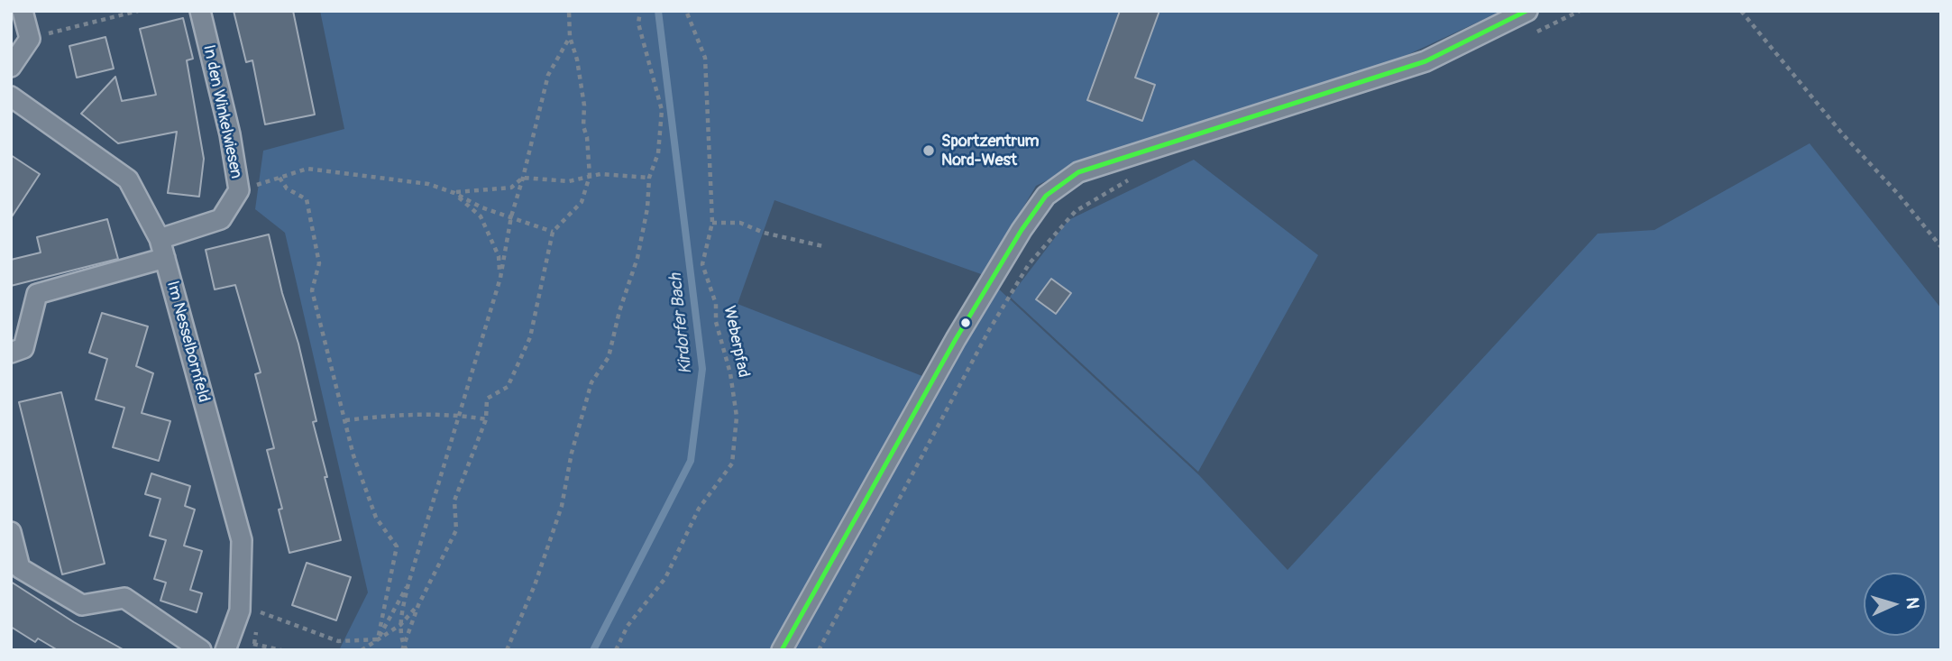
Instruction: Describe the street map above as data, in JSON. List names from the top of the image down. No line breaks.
{"streets":{"street":["In den Winkelwiesen","Im Nesselbornfeld"],"path":["Weberpfad"]},"crossings":[["In den Winkelwiesen","Im Nesselbornfeld"]],"water":["Kirdorfer Bach"],"places":["Sportzentrum Nord-West"],"north":"right"}
